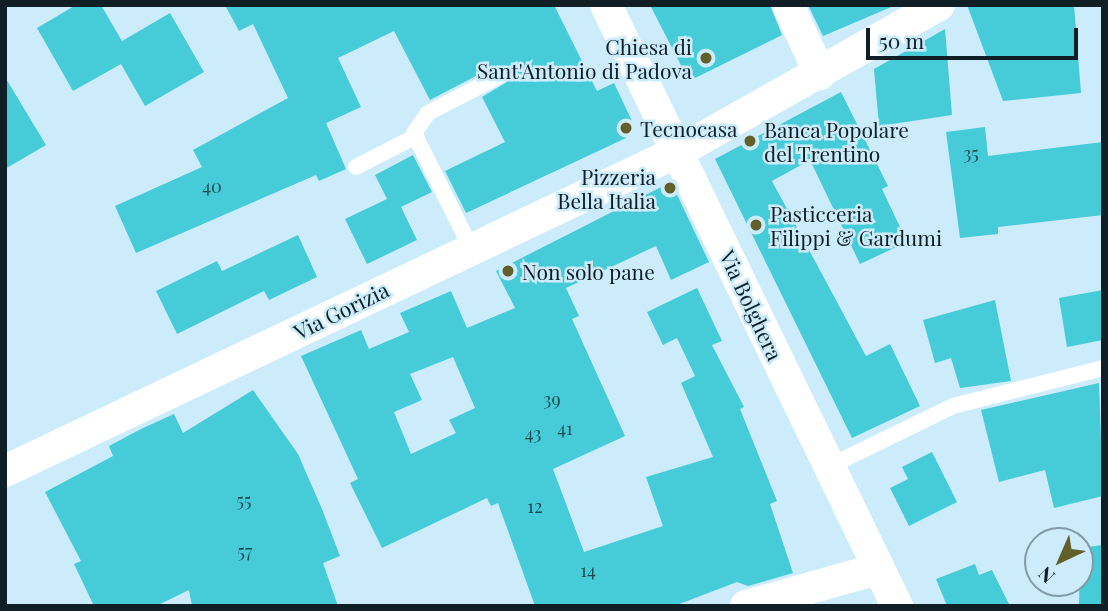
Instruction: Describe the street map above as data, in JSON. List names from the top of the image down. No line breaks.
{"streets":{"street":["Via Bolghera","Via Gorizia"]},"crossings":[["Via Bolghera","Via Gorizia"]],"places":["Chiesa di Sant'Antonio di Padova","Tecnocasa","Banca Popolare del Trentino","Pizzeria Bella Italia","Pasticceria Filippi & Gardumi","Non solo pane"],"house_numbers":["35","40","39","41","43","55","12","57","14"],"scale_bar":"50 m","north":"bottom left"}
